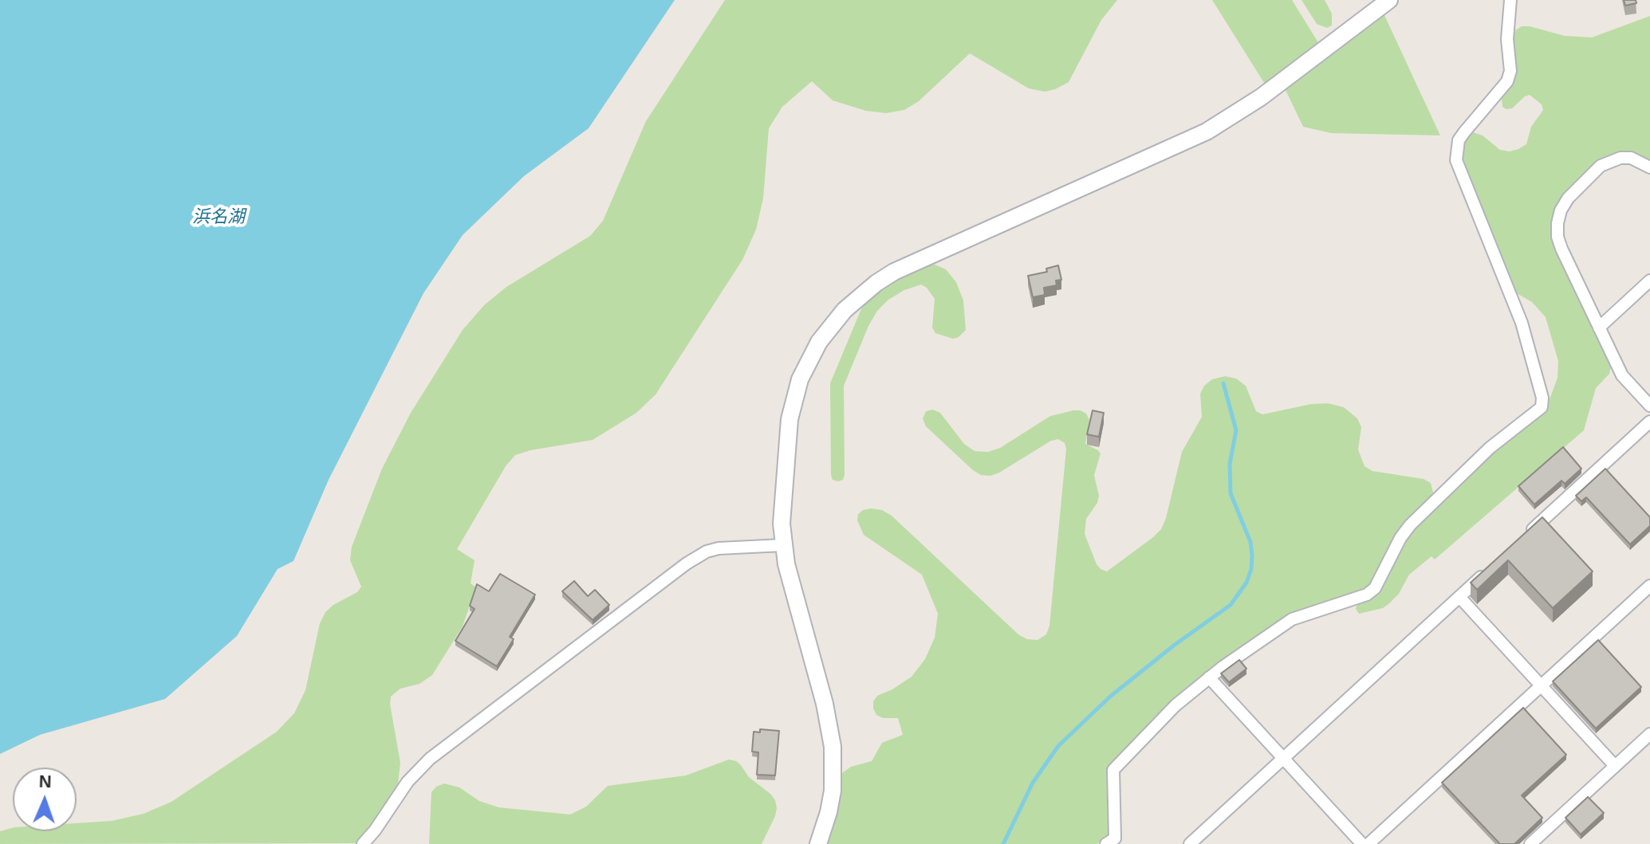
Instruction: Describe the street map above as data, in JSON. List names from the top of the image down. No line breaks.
{"water":["浜名湖"],"north":"top"}
